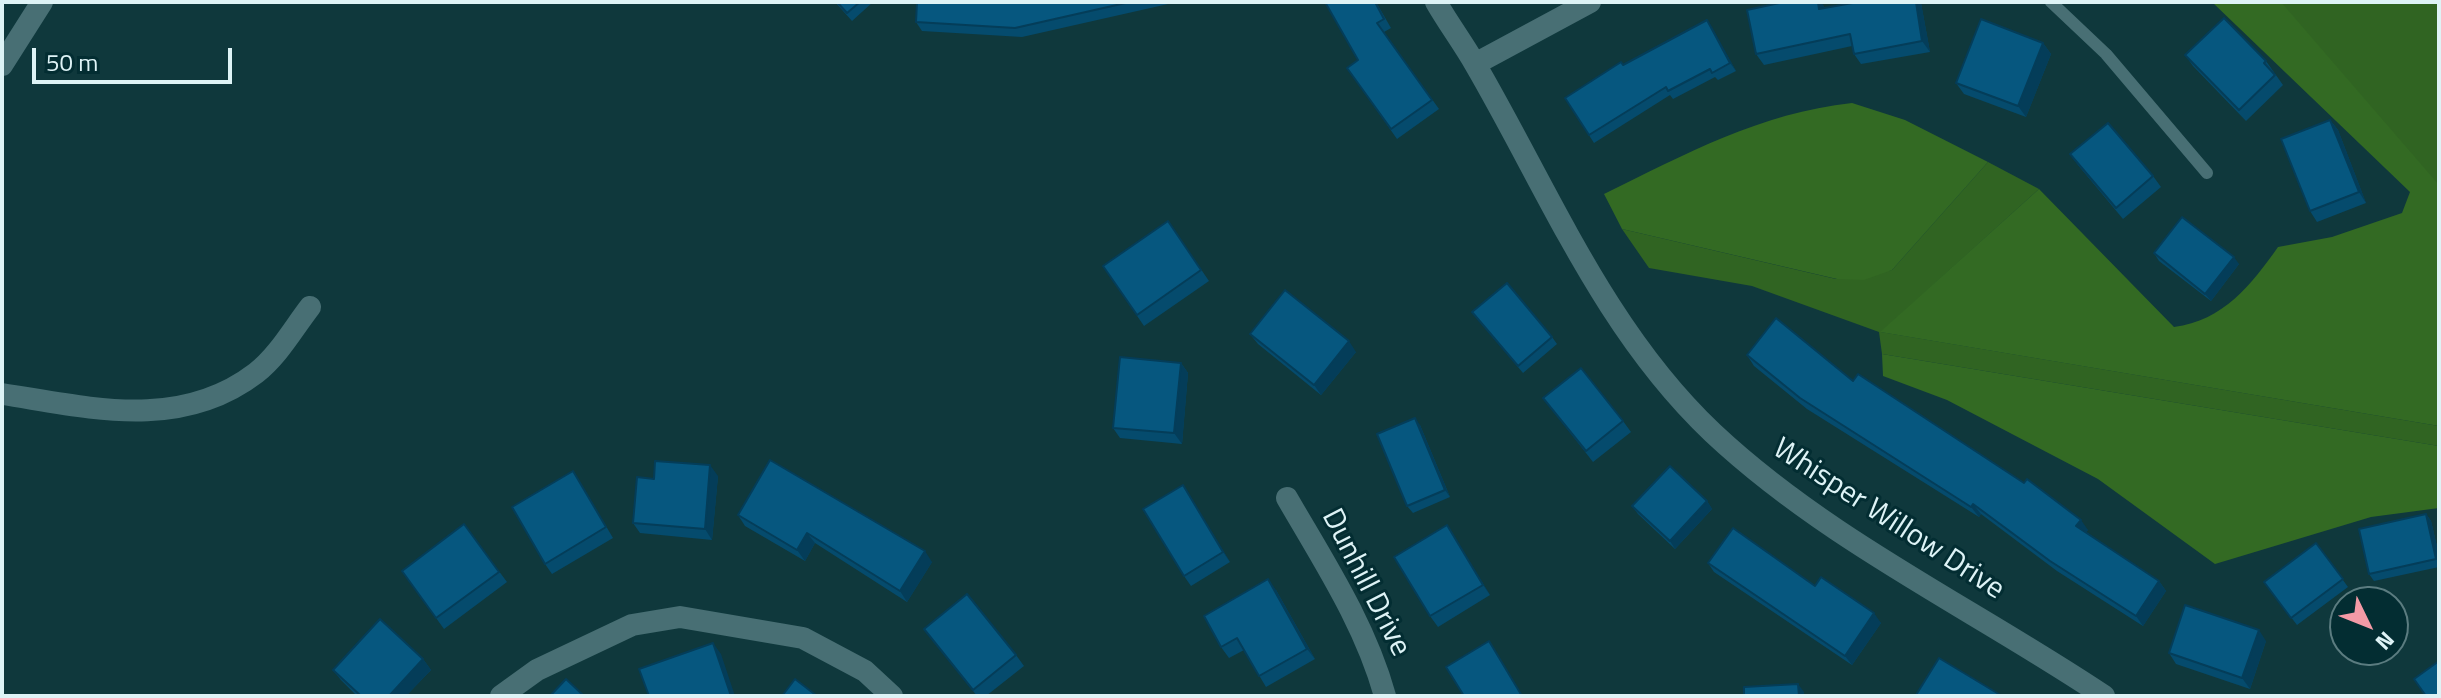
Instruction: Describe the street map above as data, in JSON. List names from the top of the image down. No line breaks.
{"streets":{"street":["Whisper Willow Drive","Dunhill Drive"]},"scale_bar":"50 m","north":"bottom right"}
